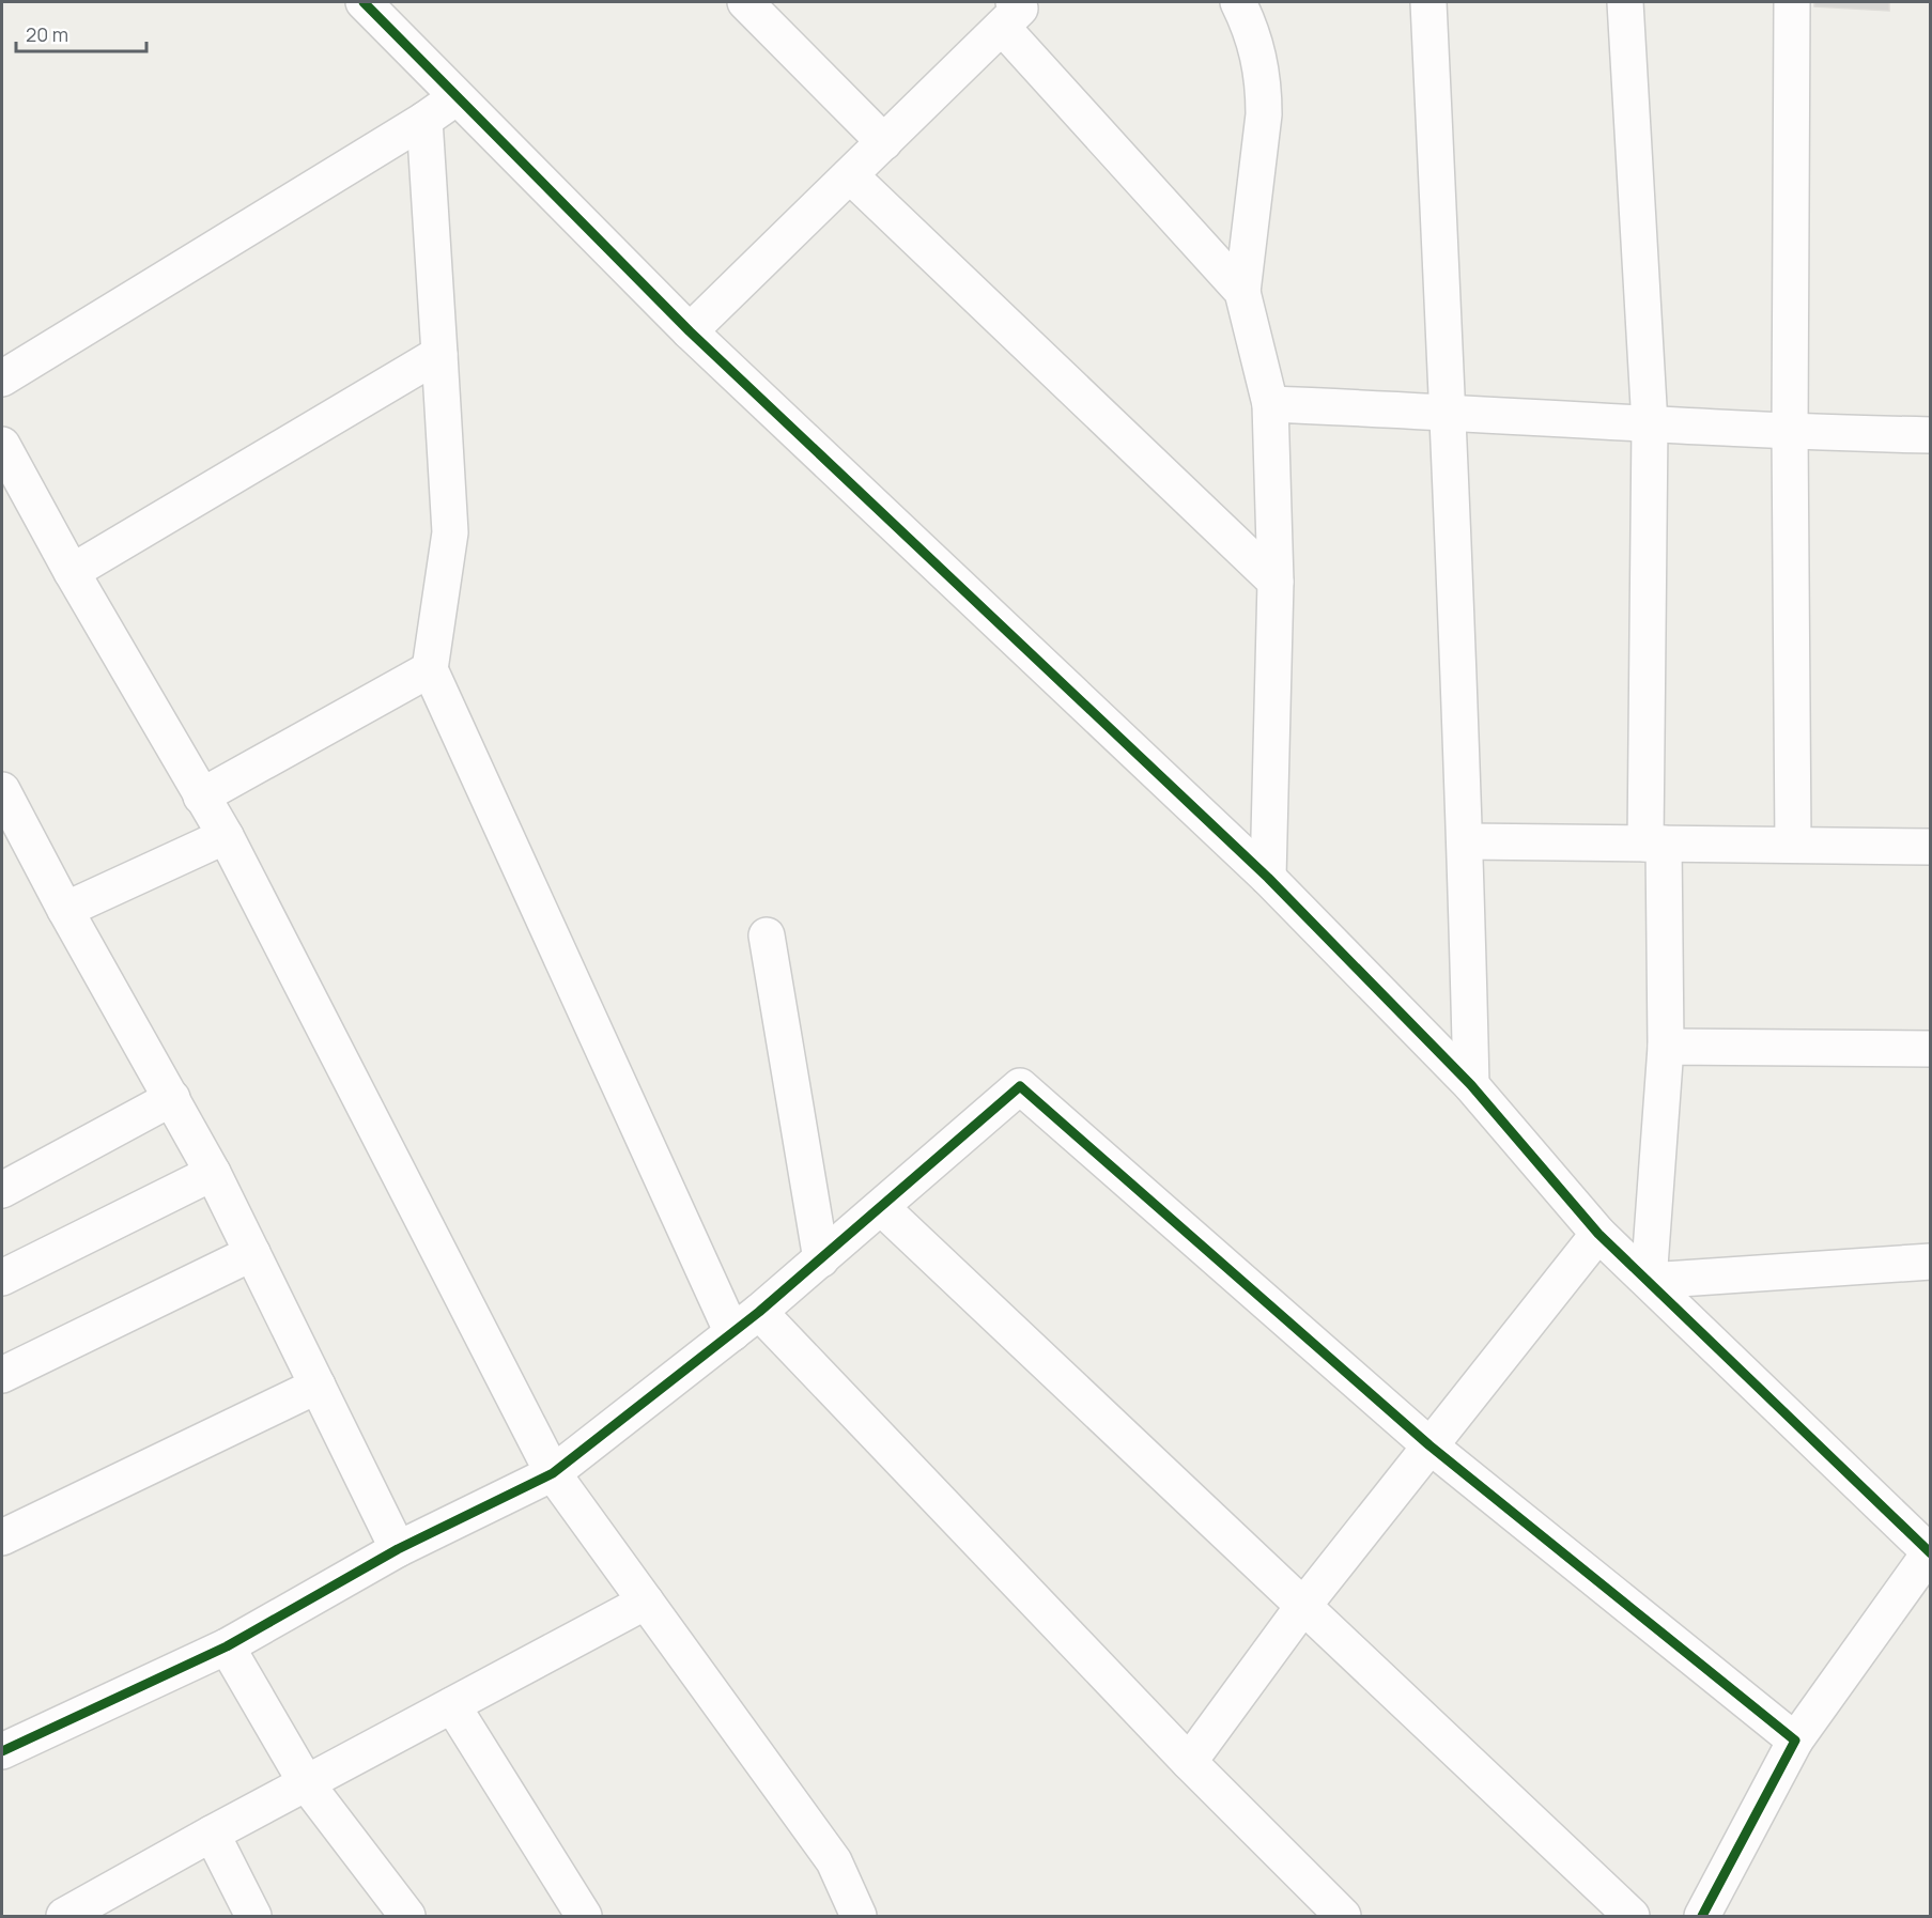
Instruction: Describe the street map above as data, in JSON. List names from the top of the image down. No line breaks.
{"scale_bar":"20 m"}
